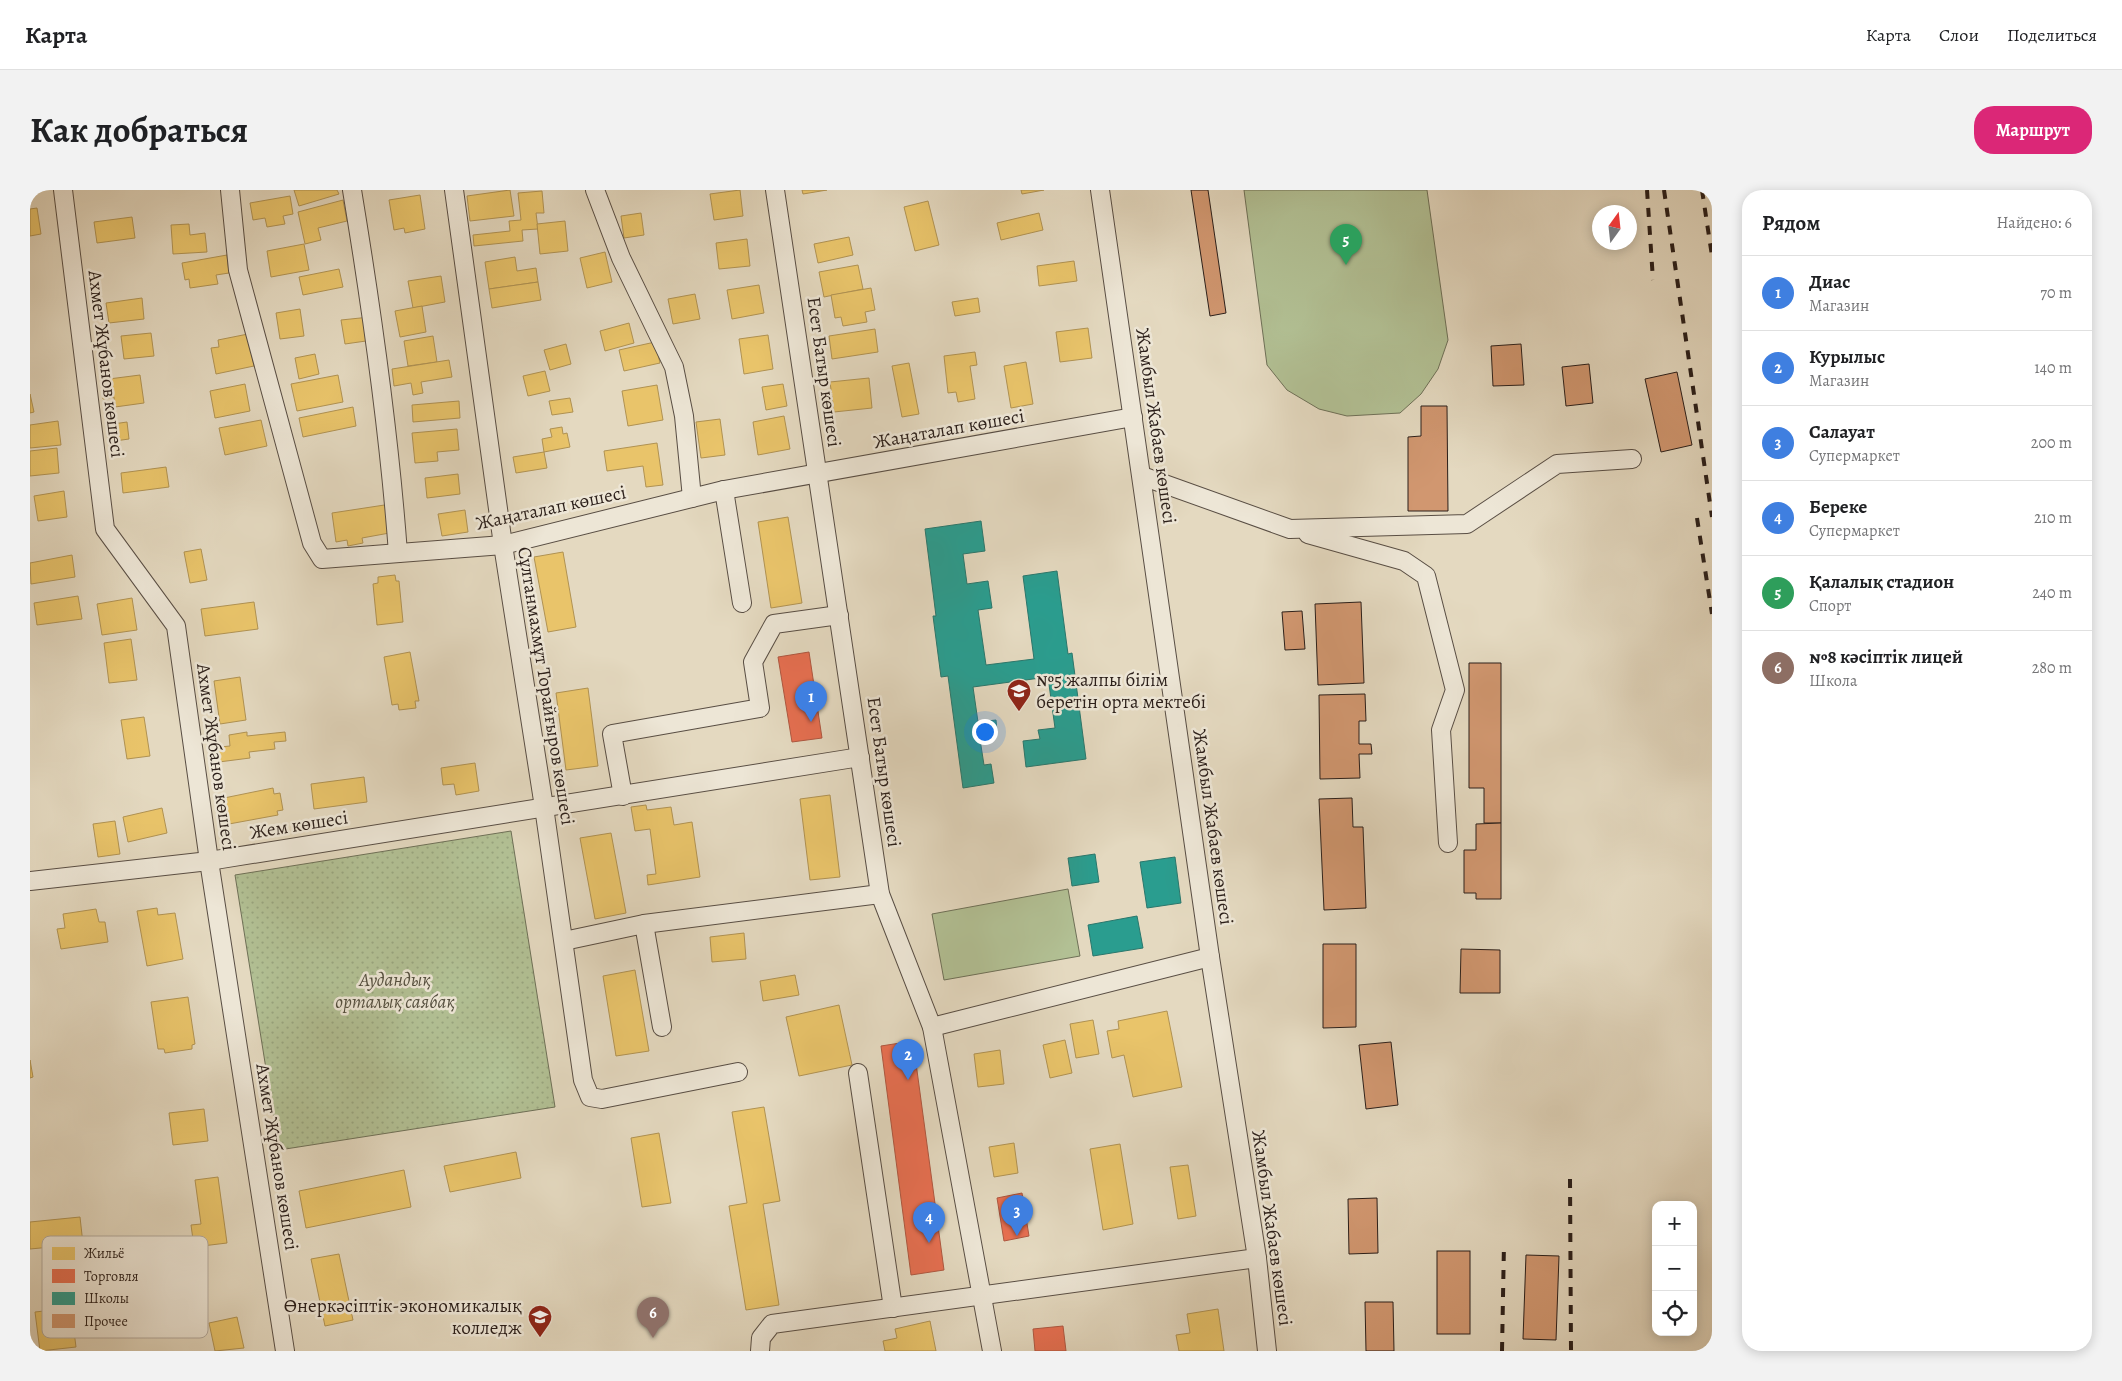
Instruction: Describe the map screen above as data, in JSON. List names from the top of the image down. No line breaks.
{"streets":{"street":["Ахмет Жұбанов көшесі","Есет Батыр көшесі","Жамбыл Жабаев көшесі","Жаңаталап көшесі","Сұлтанмахмұт Торайғыров көшесі","Жем көшесі"]},"crossings":[["Ахмет Жұбанов көшесі","Жем көшесі"],["Есет Батыр көшесі","Жаңаталап көшесі"],["Есет Батыр көшесі","Жем көшесі"],["Жамбыл Жабаев көшесі","Жаңаталап көшесі"],["Жаңаталап көшесі","Сұлтанмахмұт Торайғыров көшесі"],["Сұлтанмахмұт Торайғыров көшесі","Жем көшесі"]],"parks":["Аудандық орталық саябақ"],"places":{"school or university":["№5 жалпы білім беретін орта мектебі","Өнеркәсіптік-экономикалық колледж"]},"legend":["Жильё","Торговля","Школы","Прочее"],"north":"top","page":{"header":"Карта","nav":["Карта","Слои","Поделиться"],"title":"Как добраться","buttons":"Маршрут","heading":["Рядом","Найдено: 6"],"pins":["5","1","2","3","4","6"],"list":[{"mark":"1","name":"Диас","note":"Магазин","value":"70 m"},{"mark":"2","name":"Курылыс","note":"Магазин","value":"140 m"},{"mark":"3","name":"Салауат","note":"Супермаркет","value":"200 m"},{"mark":"4","name":"Береке","note":"Супермаркет","value":"210 m"},{"mark":"5","name":"Қалалық стадион","note":"Спорт","value":"240 m"},{"mark":"6","name":"№8 кәсіптік лицей","note":"Школа","value":"280 m"}],"map_buttons":["+","−"]}}
